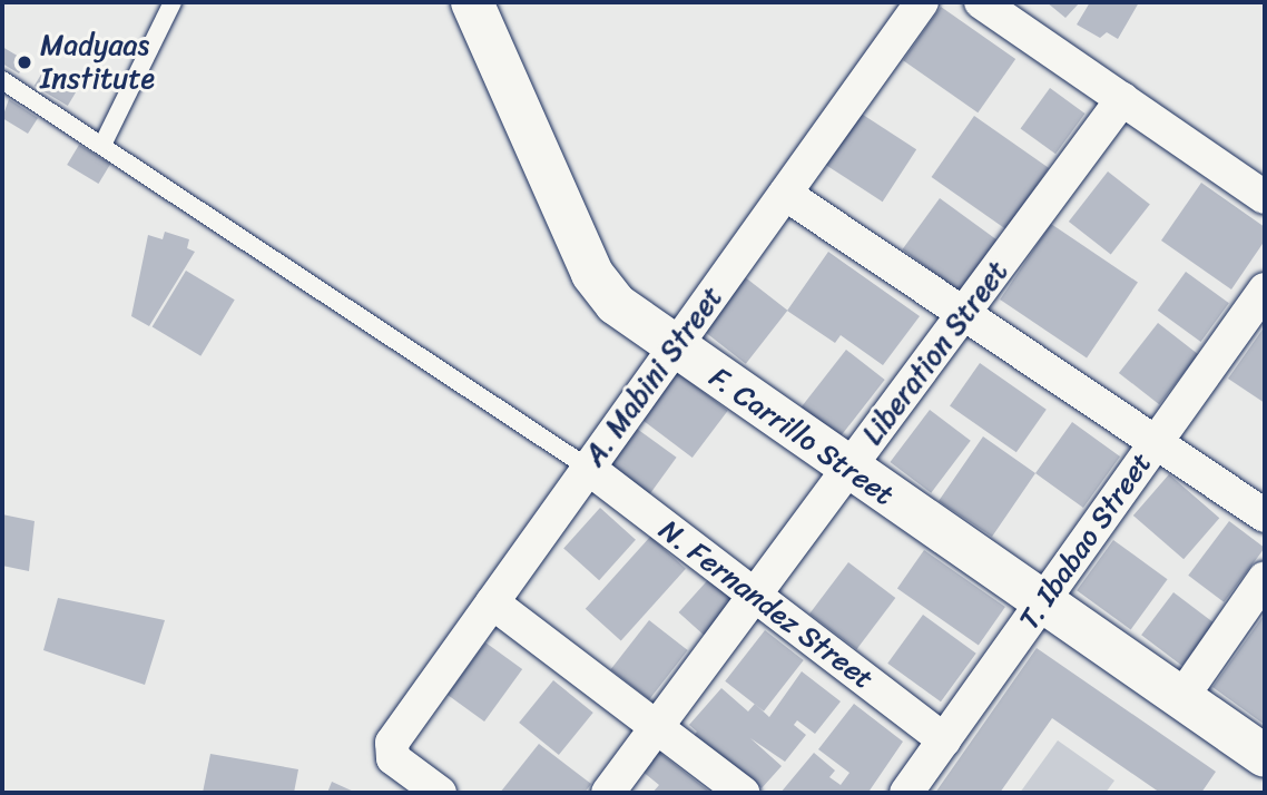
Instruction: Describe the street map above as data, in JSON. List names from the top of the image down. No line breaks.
{"streets":{"street":["Liberation Street","A. Mabini Street","F. Carrillo Street","T. Ibabao Street","N. Fernandez Street"]},"crossings":[["Liberation Street","F. Carrillo Street"],["Liberation Street","N. Fernandez Street"],["A. Mabini Street","F. Carrillo Street"],["A. Mabini Street","N. Fernandez Street"],["F. Carrillo Street","T. Ibabao Street"],["T. Ibabao Street","N. Fernandez Street"]],"places":["Madyaas Institute"]}
